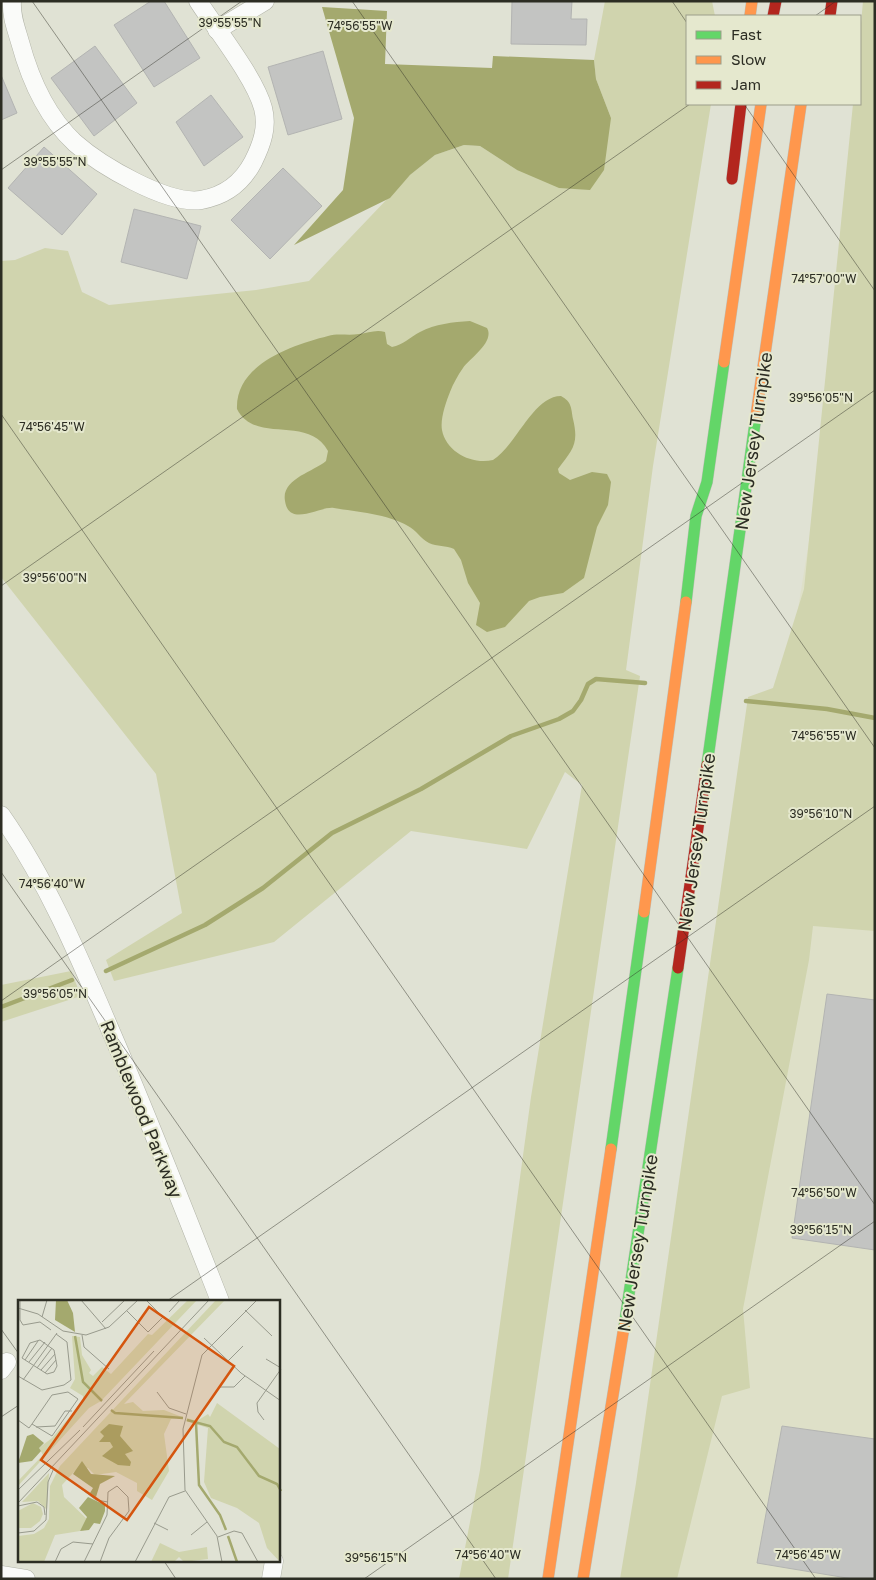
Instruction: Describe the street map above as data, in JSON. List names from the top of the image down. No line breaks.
{"streets":{"highway":["New Jersey Turnpike"],"street":["Ramblewood Parkway"]},"legend":["Fast","Slow","Jam"],"coordinates":["39°55'55\"N","74°56'55\"W","74°57'00\"W","39°56'05\"N","74°56'45\"W","39°56'00\"N","39°56'10\"N","74°56'40\"W","74°56'50\"W","39°56'15\"N"]}
